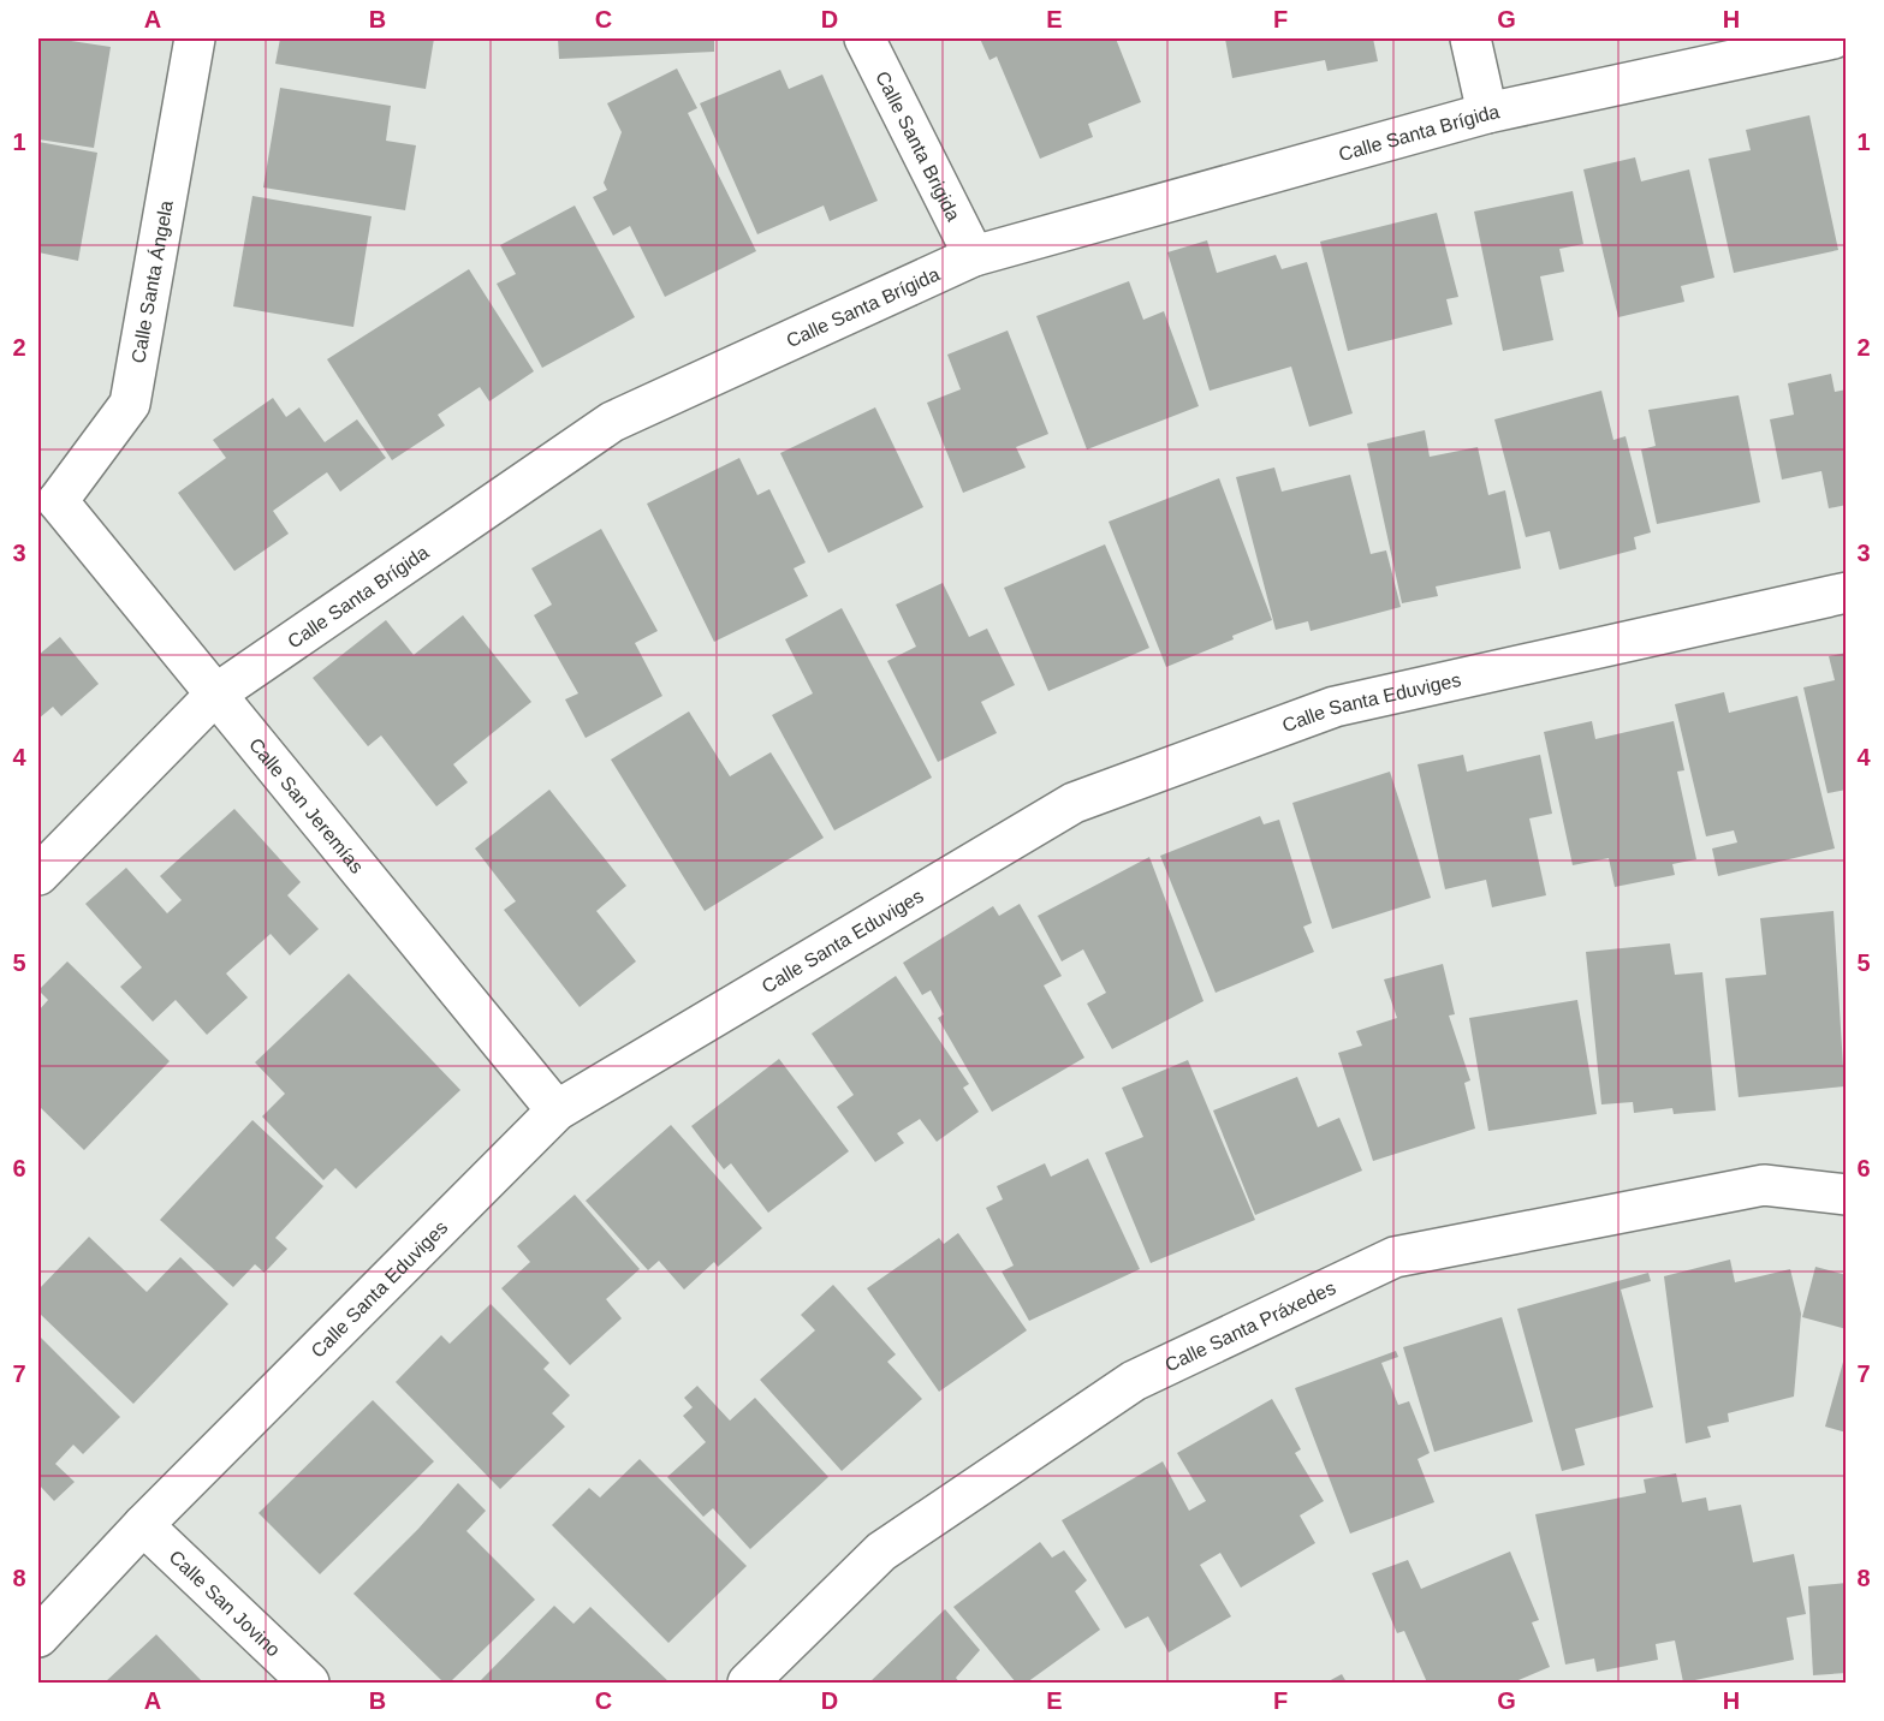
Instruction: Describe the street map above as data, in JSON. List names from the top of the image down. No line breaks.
{"streets":{"street":["Calle Santa Brígida","Calle Santa Brigida","Calle Santa Ángela","Calle Santa Eduviges","Calle San Jeremías","Calle Santa Práxedes","Calle San Jovino"]},"crossings":[["Calle Santa Brígida","Calle Santa Brigida"],["Calle Santa Brígida","Calle San Jeremías"],["Calle Santa Ángela","Calle San Jeremías"],["Calle Santa Eduviges","Calle San Jeremías"],["Calle Santa Eduviges","Calle San Jovino"]],"grid":{"columns":["A","B","C","D","E","F","G","H"],"rows":["1","2","3","4","5","6","7","8"]}}
